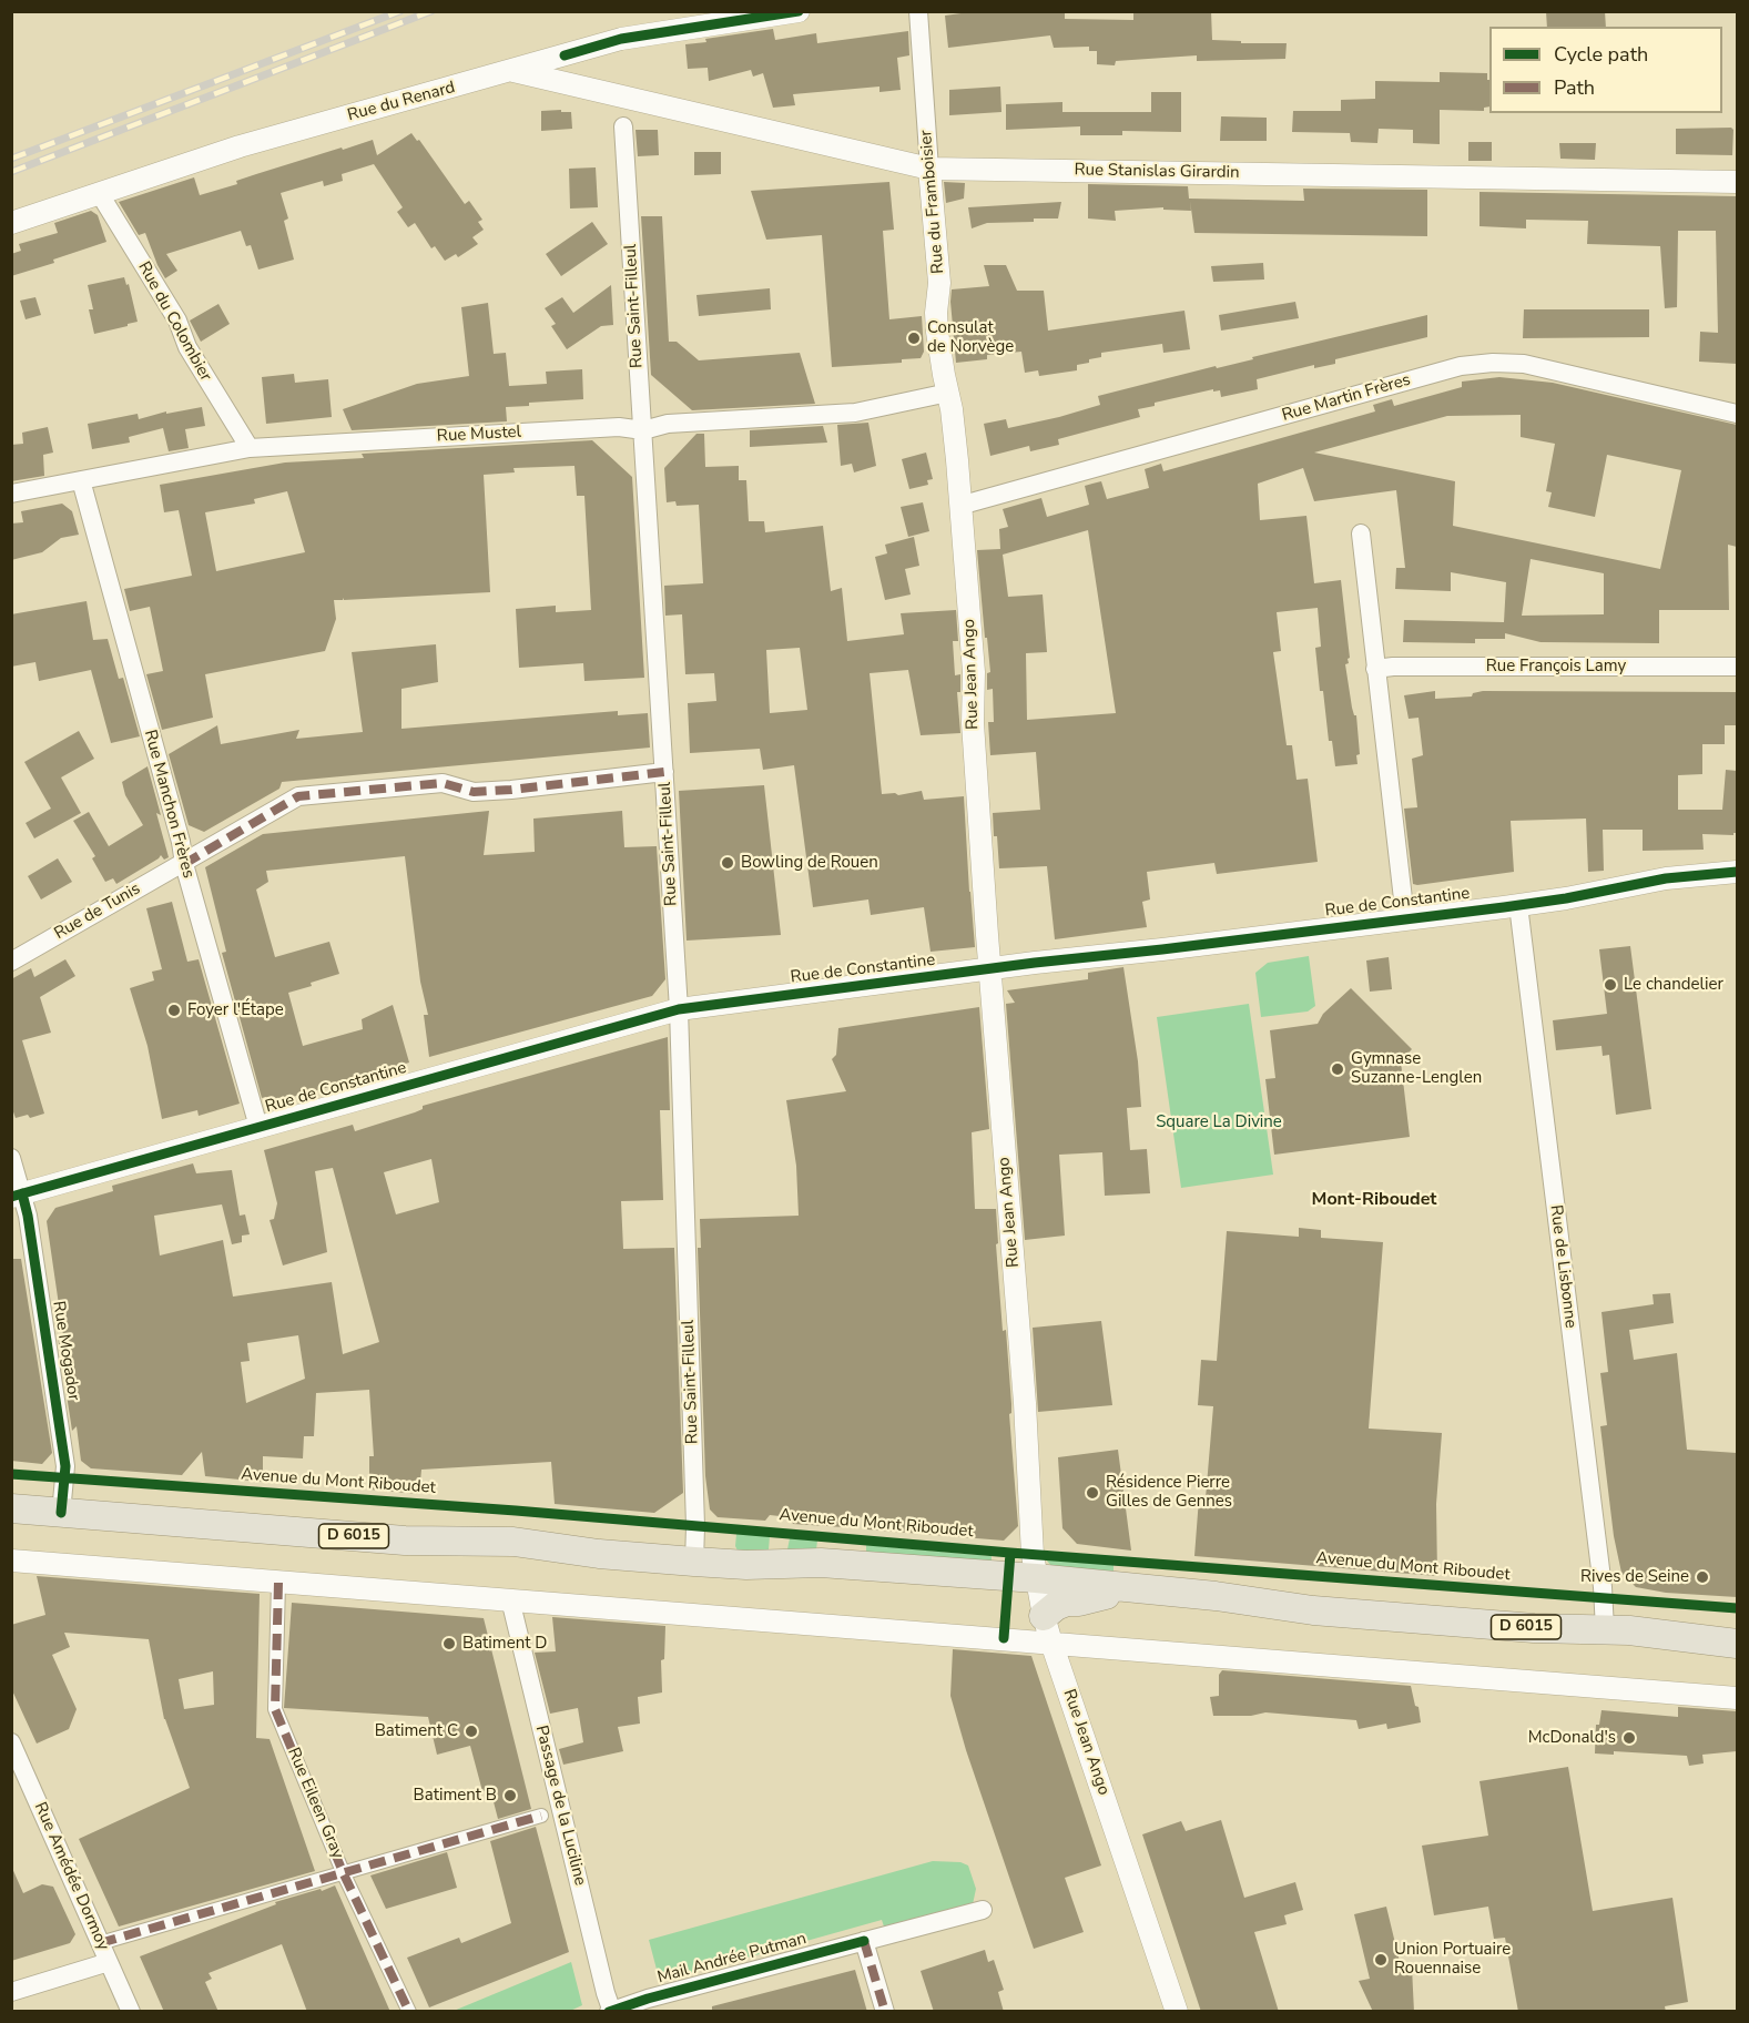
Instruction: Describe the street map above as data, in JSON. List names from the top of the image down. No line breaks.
{"streets":{"main road":["D 6015"],"street":["Rue du Renard","Rue Stanislas Girardin","Rue du Framboisier","Rue Saint-Filleul","Rue du Colombier","Rue Martin Frères","Rue Mustel","Rue François Lamy","Rue Jean Ango","Rue Manchon Frères","Rue de Constantine","Rue de Tunis","Rue de Lisbonne","Rue Mogador","Rue Eileen Gray","Passage de la Luciline","Rue Amédée Dormoy","Mail Andrée Putman"],"cycle path":["Avenue du Mont Riboudet"]},"crossings":[["Rue du Renard","Rue Stanislas Girardin"],["Rue du Renard","Rue du Colombier"],["Rue Stanislas Girardin","Rue du Framboisier"],["Rue du Framboisier","Rue Mustel"],["Rue du Framboisier","Rue Jean Ango"],["Rue Saint-Filleul","Rue Mustel"],["Rue Saint-Filleul","Rue de Constantine"],["Rue Saint-Filleul","Rue de Tunis"],["Rue Saint-Filleul","D 6015"],["Rue du Colombier","Rue Mustel"],["Rue Martin Frères","Rue Jean Ango"],["Rue Mustel","Rue Jean Ango"],["Rue Mustel","Rue Manchon Frères"],["Rue Jean Ango","Rue de Constantine"],["Rue Jean Ango","D 6015"],["Rue Manchon Frères","Rue de Constantine"],["Rue Manchon Frères","Rue de Tunis"],["Rue de Constantine","Rue de Lisbonne"],["Rue de Constantine","Rue Mogador"],["Rue de Lisbonne","D 6015"],["Rue Mogador","D 6015"],["Passage de la Luciline","Mail Andrée Putman"]],"districts":["Mont-Riboudet"],"parks":["Square La Divine"],"places":["Consulat de Norvège","Bowling de Rouen","Le chandelier","Foyer l'Étape","Gymnase Suzanne-Lenglen","Résidence Pierre Gilles de Gennes","Rives de Seine","Batiment D","Batiment C","McDonald's","Batiment B","Union Portuaire Rouennaise"],"legend":["Cycle path","Path"]}
